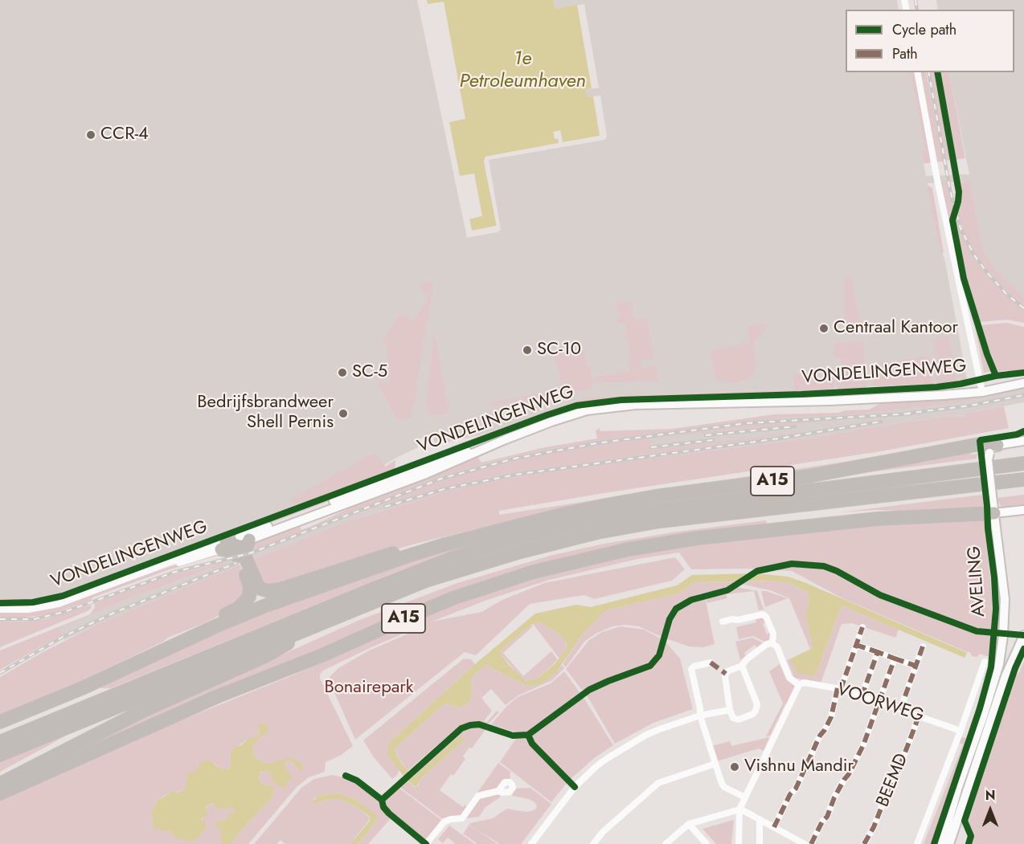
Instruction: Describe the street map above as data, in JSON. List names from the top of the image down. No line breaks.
{"streets":{"highway":["A15"],"street":["VONDELINGENWEG","AVELING","VOORWEG","BEEMD"]},"crossings":[["VONDELINGENWEG","A15"],["A15","AVELING"],["VOORWEG","BEEMD"]],"water":["1e Petroleumhaven"],"parks":["Bonairepark"],"places":["CCR-4","Centraal Kantoor","SC-10","SC-5","Bedrijfsbrandweer Shell Pernis","Vishnu Mandir"],"legend":["Cycle path","Path"],"north":"top"}
